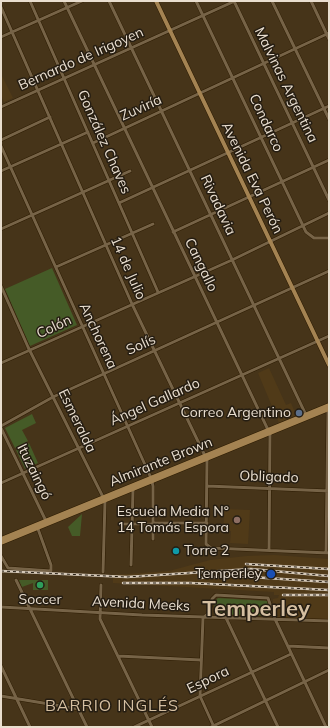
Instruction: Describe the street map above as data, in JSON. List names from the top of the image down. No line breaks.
{"streets":{"main road":["Avenida Eva Perón","Almirante Brown"],"street":["Bernardo de Irigoyen","Malvinas Argentina","Zuviría","Condarco","González Chaves","Rivadavia","Cangallo","14 de Julio","Colón","Anchorena","Solís","Ángel Gallardo","Esmeralda","Ituzaingó","Obligado","Avenida Meeks","Espora"]},"crossings":[["Bernardo de Irigoyen","Malvinas Argentina"],["Bernardo de Irigoyen","Condarco"],["Bernardo de Irigoyen","González Chaves"],["Bernardo de Irigoyen","Avenida Eva Perón"],["Bernardo de Irigoyen","Rivadavia"],["Bernardo de Irigoyen","Cangallo"],["Bernardo de Irigoyen","14 de Julio"],["Malvinas Argentina","Zuviría"],["Zuviría","Condarco"],["Zuviría","González Chaves"],["Zuviría","Avenida Eva Perón"],["Zuviría","Rivadavia"],["Zuviría","Cangallo"],["Condarco","Colón"],["González Chaves","Colón"],["Avenida Eva Perón","Colón"],["Avenida Eva Perón","Solís"],["Avenida Eva Perón","Ángel Gallardo"],["Rivadavia","Colón"],["Rivadavia","Solís"],["Rivadavia","Ángel Gallardo"],["Rivadavia","Almirante Brown"],["Cangallo","14 de Julio"],["Cangallo","Colón"],["Cangallo","Solís"],["Cangallo","Ángel Gallardo"],["Cangallo","Almirante Brown"],["Cangallo","Obligado"],["14 de Julio","Colón"],["14 de Julio","Solís"],["14 de Julio","Ángel Gallardo"],["14 de Julio","Almirante Brown"],["14 de Julio","Obligado"],["Colón","Anchorena"],["Colón","Esmeralda"],["Anchorena","Solís"],["Anchorena","Ángel Gallardo"],["Anchorena","Almirante Brown"],["Solís","Esmeralda"],["Solís","Ituzaingó"],["Ángel Gallardo","Esmeralda"],["Ángel Gallardo","Ituzaingó"],["Esmeralda","Almirante Brown"],["Almirante Brown","Ituzaingó"]],"districts":["Temperley","BARRIO INGLÉS"],"places":["Correo Argentino","Escuela Media N° 14 Tomás Espora","Torre 2","Temperley","Soccer"]}
